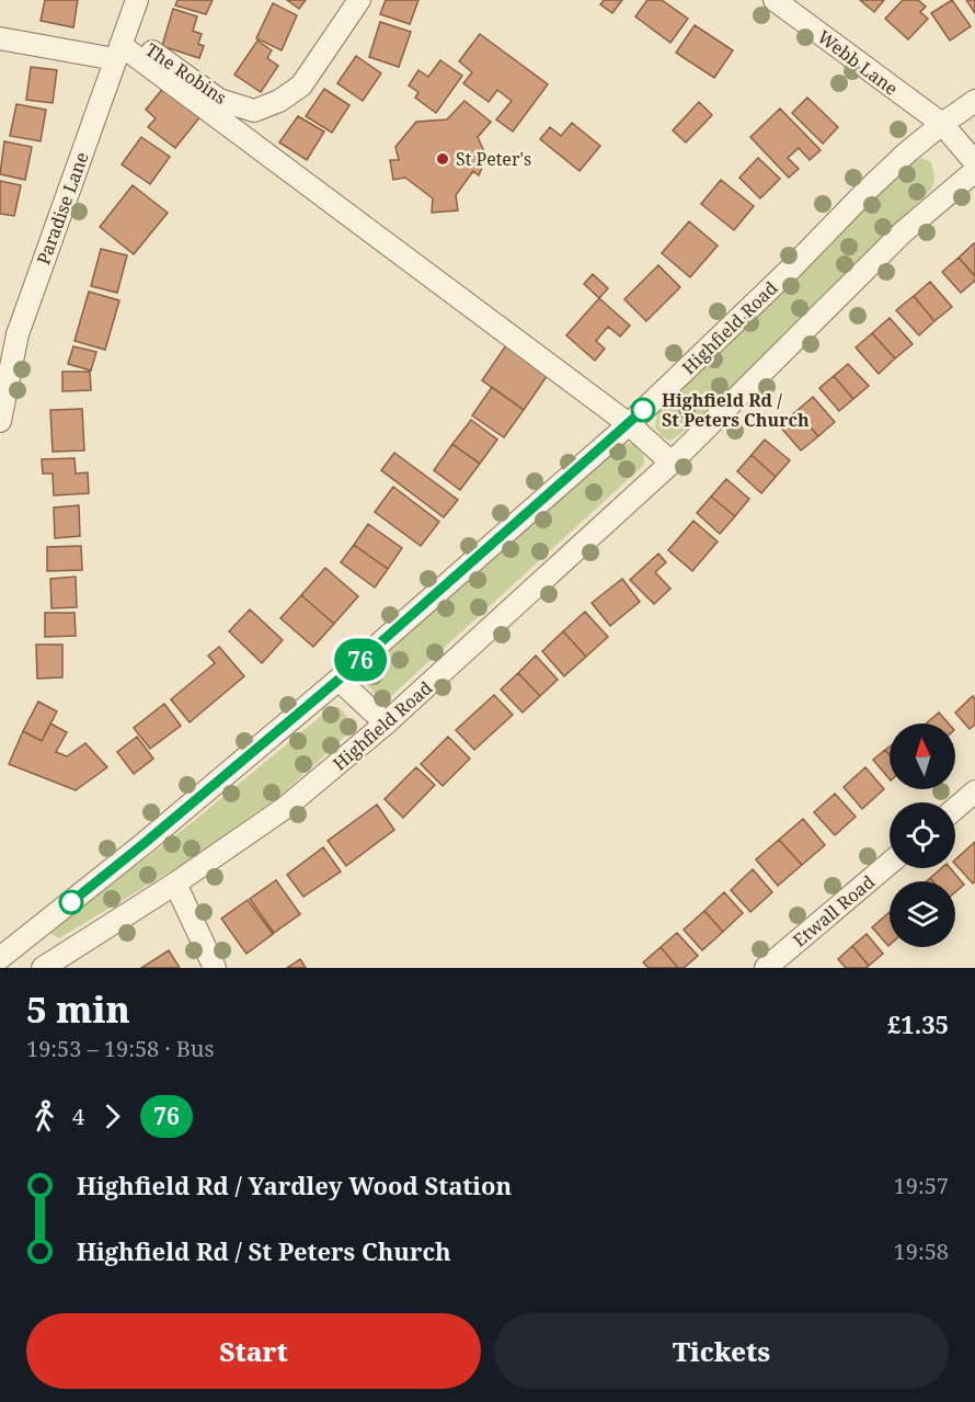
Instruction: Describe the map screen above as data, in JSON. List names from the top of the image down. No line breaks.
{"streets":{"street":["Webb Lane","The Robins","Paradise Lane","Highfield Road","Etwall Road"]},"crossings":[["Webb Lane","Highfield Road"],["The Robins","Paradise Lane"]],"places":["St Peter's","Highfield Rd / St Peters Church"],"lines":["bus line 76"],"north":"top","page":{"on_map":"76","heading":["5 min","19:53 – 19:58 · Bus","£1.35"],"legs":["4","76"],"list":[{"name":"Highfield Rd / Yardley Wood Station","value":"19:57"},{"name":"Highfield Rd / St Peters Church","value":"19:58"}],"buttons":["Start","Tickets"]}}
